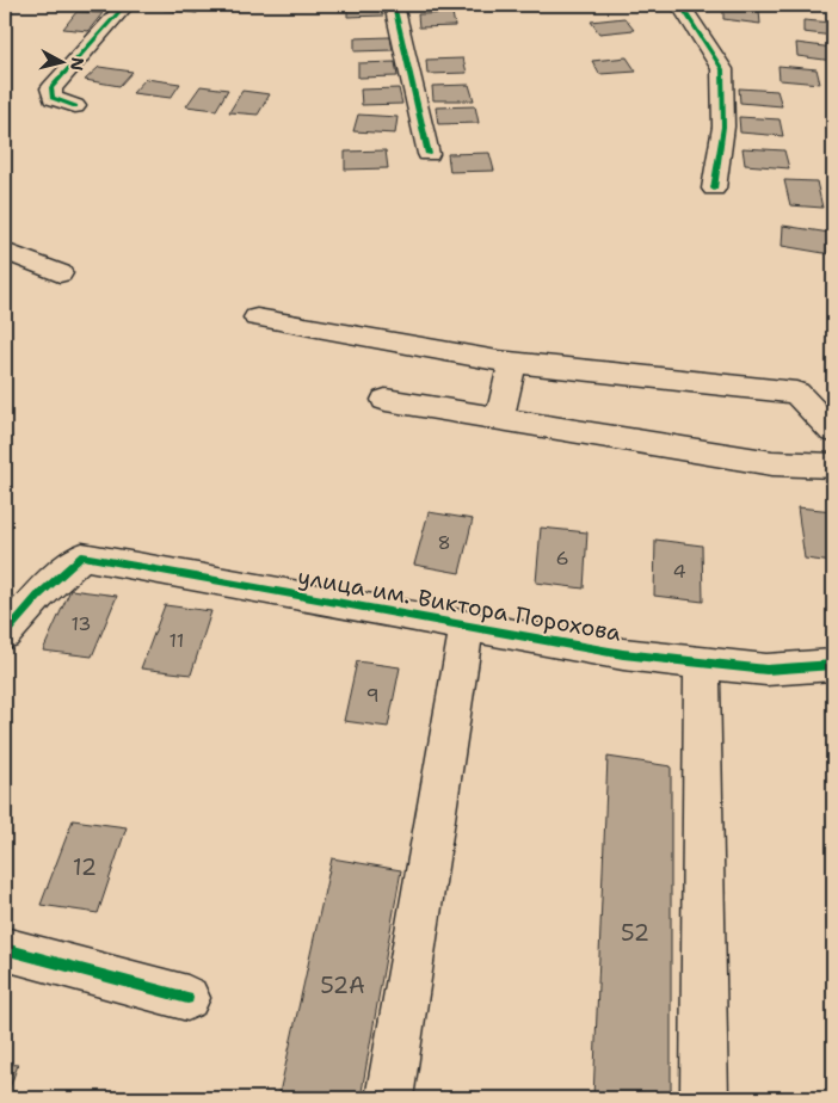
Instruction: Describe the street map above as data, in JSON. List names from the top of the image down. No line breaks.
{"streets":{"street":["улица им. Виктора Порохова"]},"house_numbers":["8","6","4","13","11","9","12","52","52А"],"north":"right"}
